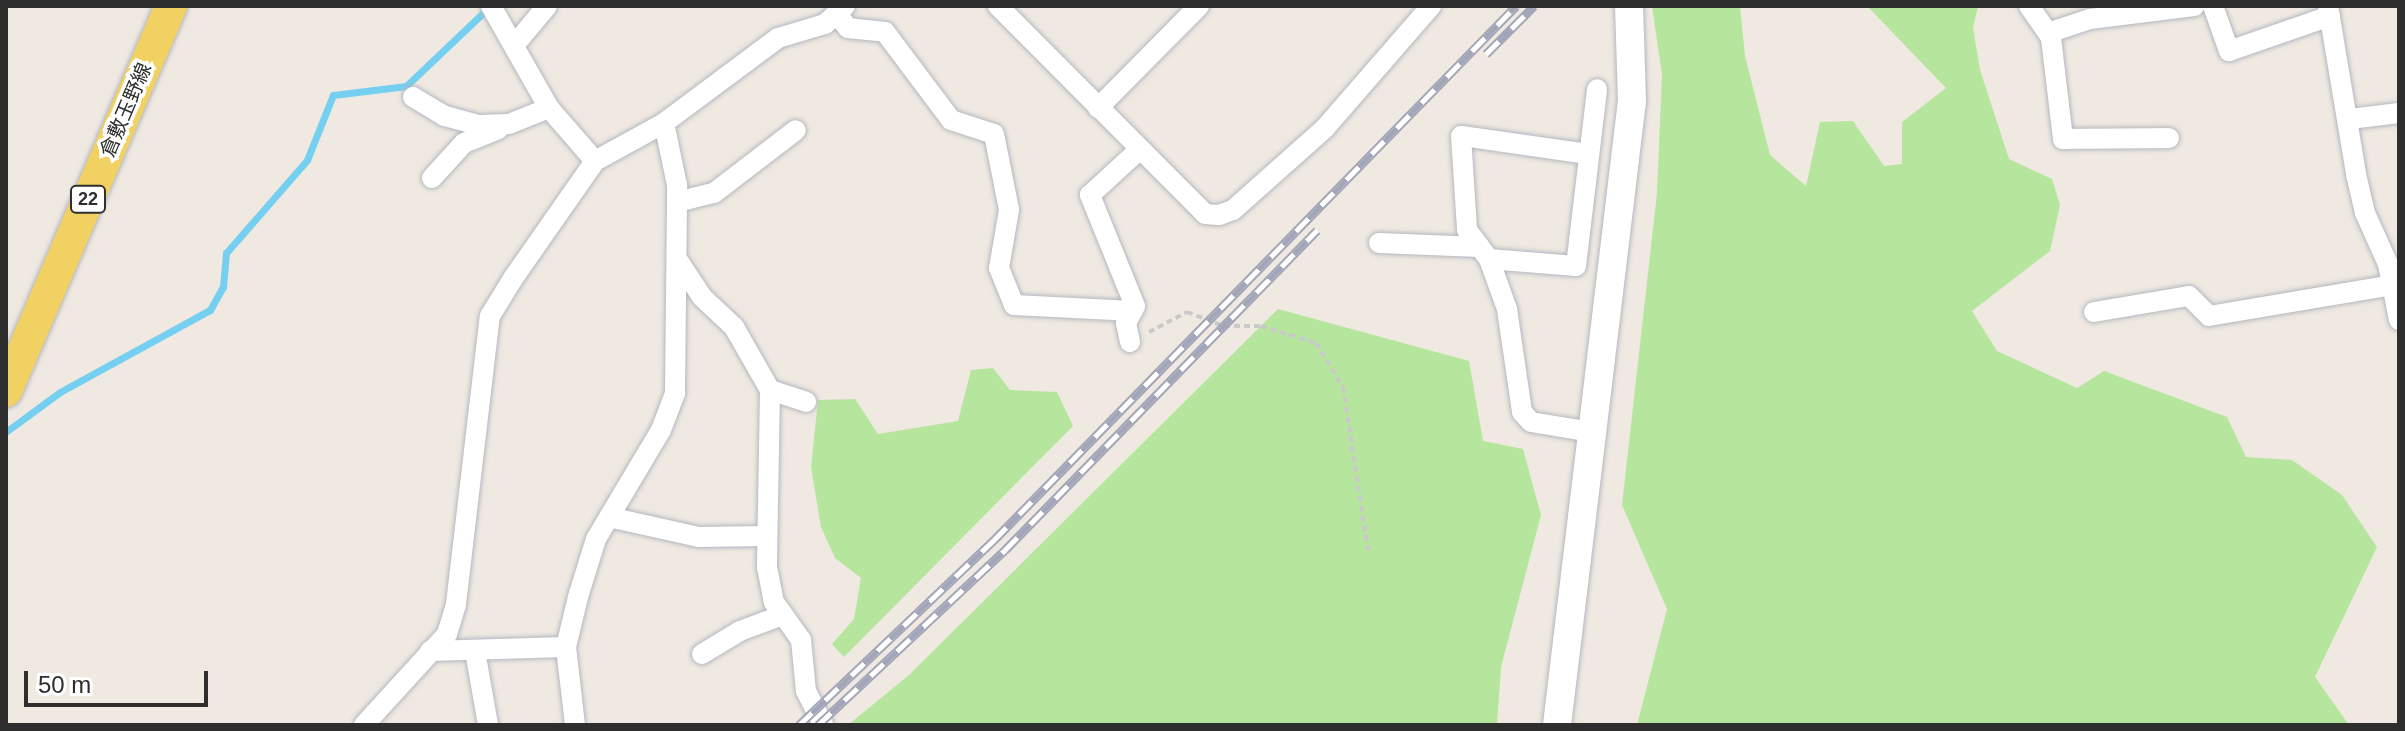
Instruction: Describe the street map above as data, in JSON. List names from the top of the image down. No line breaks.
{"streets":{"main road":["倉敷玉野線","22"]},"scale_bar":"50 m"}
